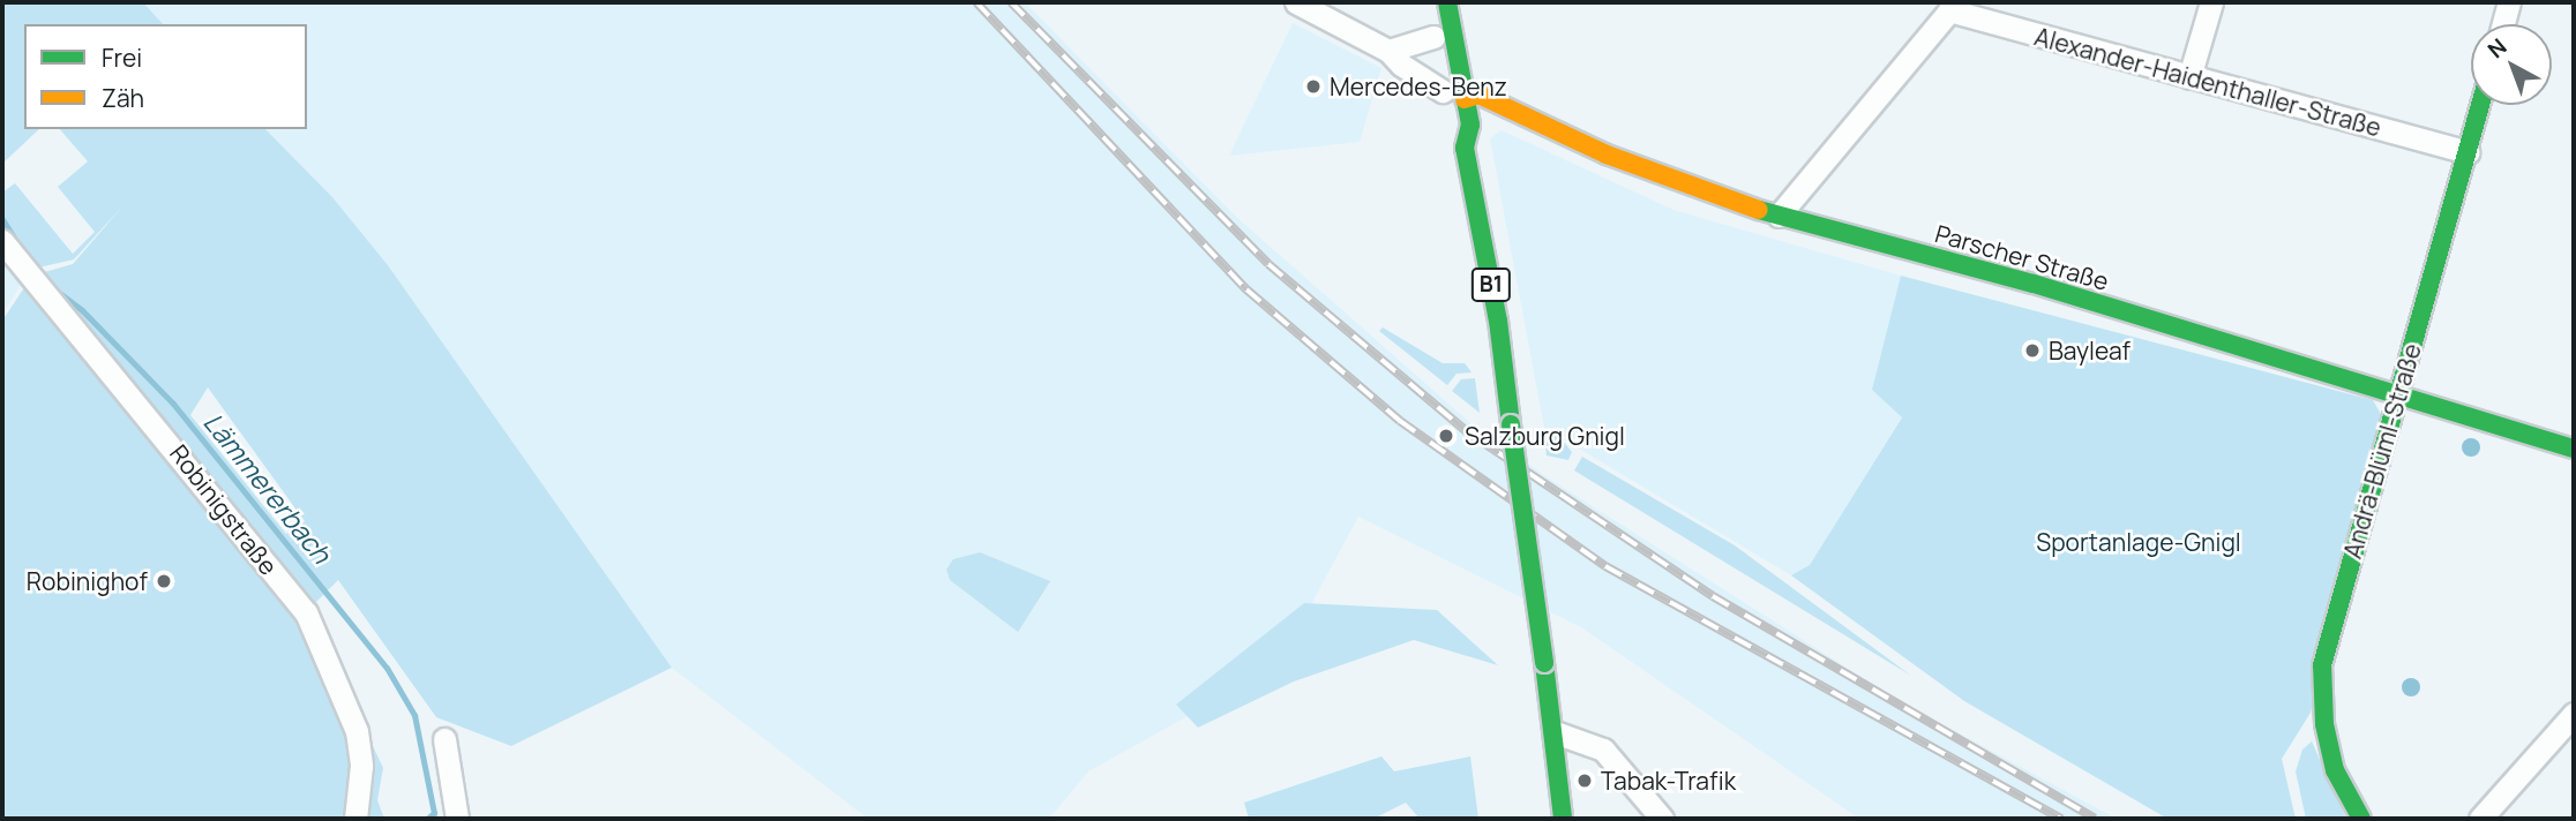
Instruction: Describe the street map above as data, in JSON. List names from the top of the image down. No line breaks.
{"streets":{"street":["Alexander-Haidenthaller-Straße","Parscher Straße","B1","Andrä-Blüml-Straße","Robinigstraße"]},"crossings":[["Alexander-Haidenthaller-Straße","Andrä-Blüml-Straße"],["Parscher Straße","B1"],["Parscher Straße","Andrä-Blüml-Straße"]],"water":["Lämmererbach"],"parks":["Sportanlage-Gnigl"],"places":["Mercedes-Benz","Bayleaf","Salzburg Gnigl","Robinighof","Tabak-Trafik"],"legend":["Frei","Zäh"],"north":"top left"}
